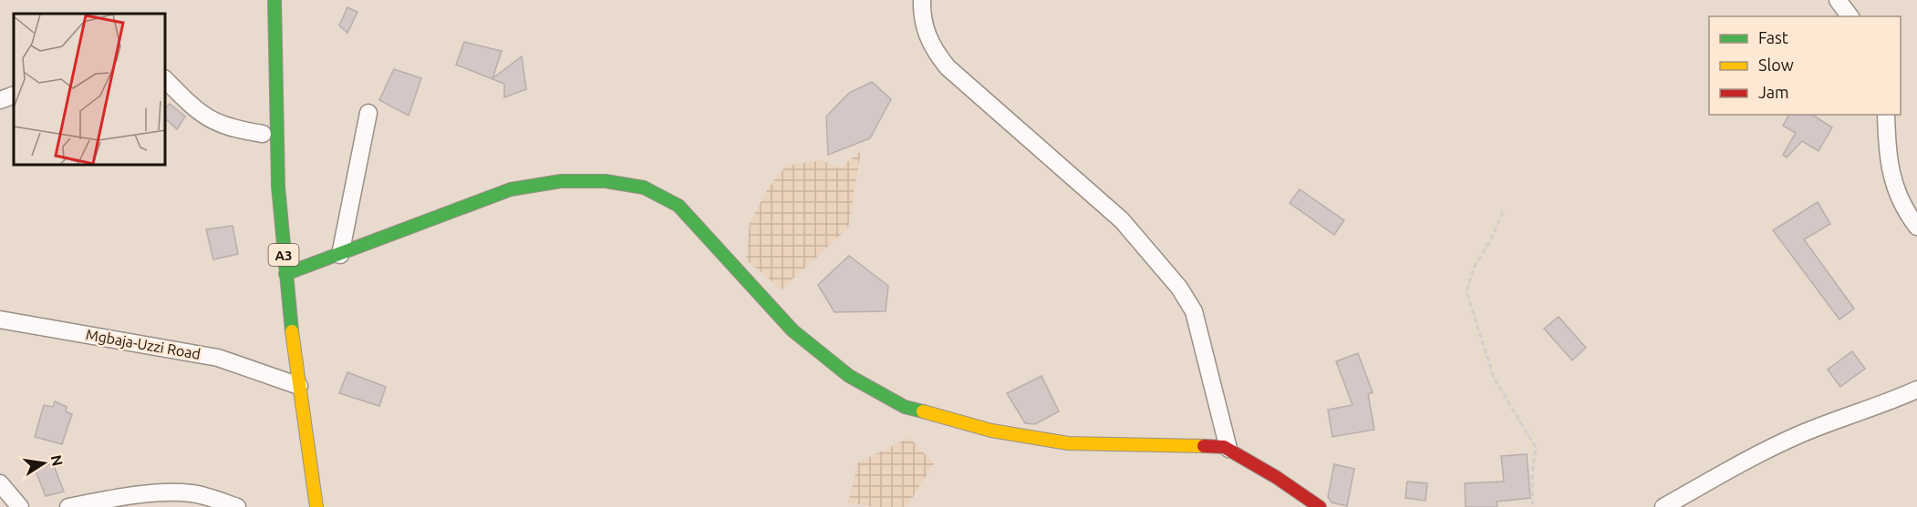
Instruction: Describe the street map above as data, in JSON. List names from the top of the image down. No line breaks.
{"streets":{"street":["A3","Mgbaja-Uzzi Road"]},"crossings":[["A3","Mgbaja-Uzzi Road"]],"legend":["Fast","Slow","Jam"],"north":"right"}
